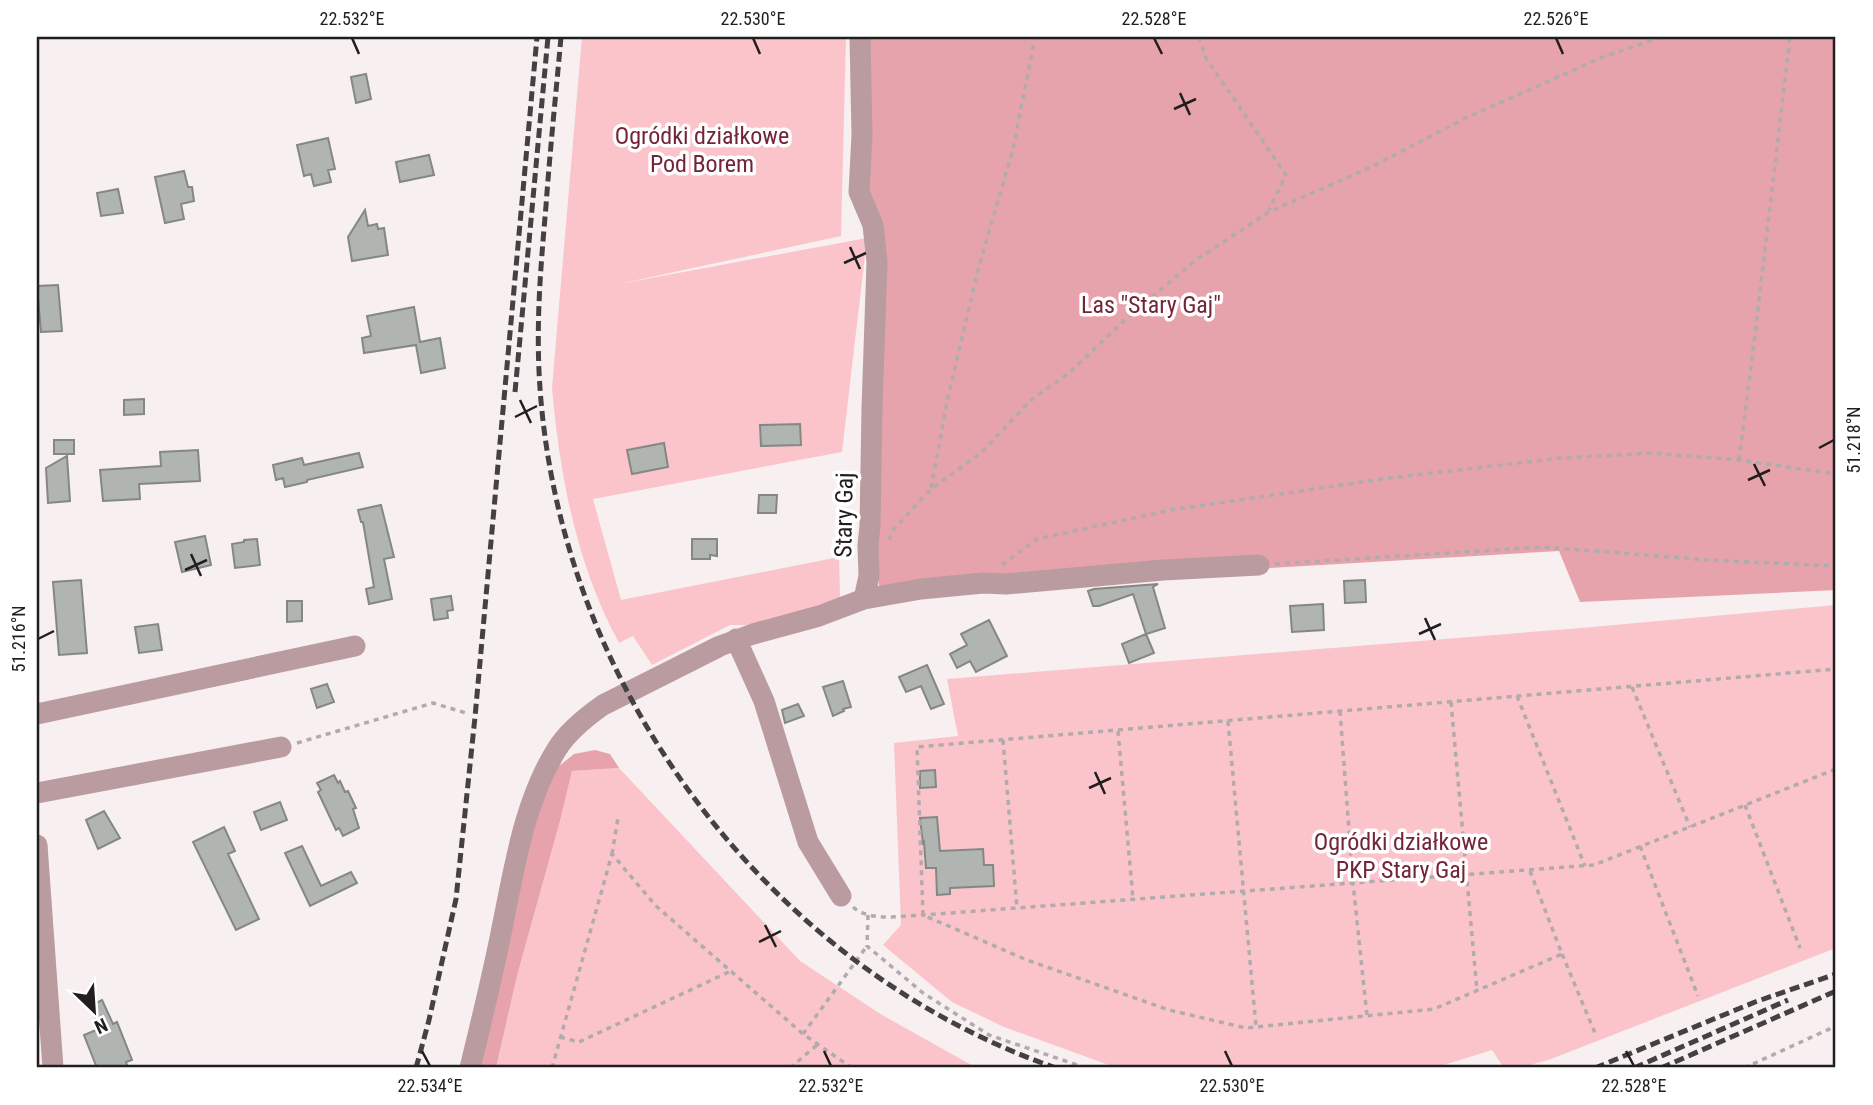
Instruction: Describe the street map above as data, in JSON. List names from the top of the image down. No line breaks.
{"streets":{"street":["Stary Gaj"]},"parks":["Ogródki działkowe Pod Borem","Las \"Stary Gaj\"","Ogródki działkowe PKP Stary Gaj"],"north":"bottom right","coordinates":["22.532°E","22.530°E","22.528°E","22.526°E","51.218°N","51.216°N","22.534°E"]}
